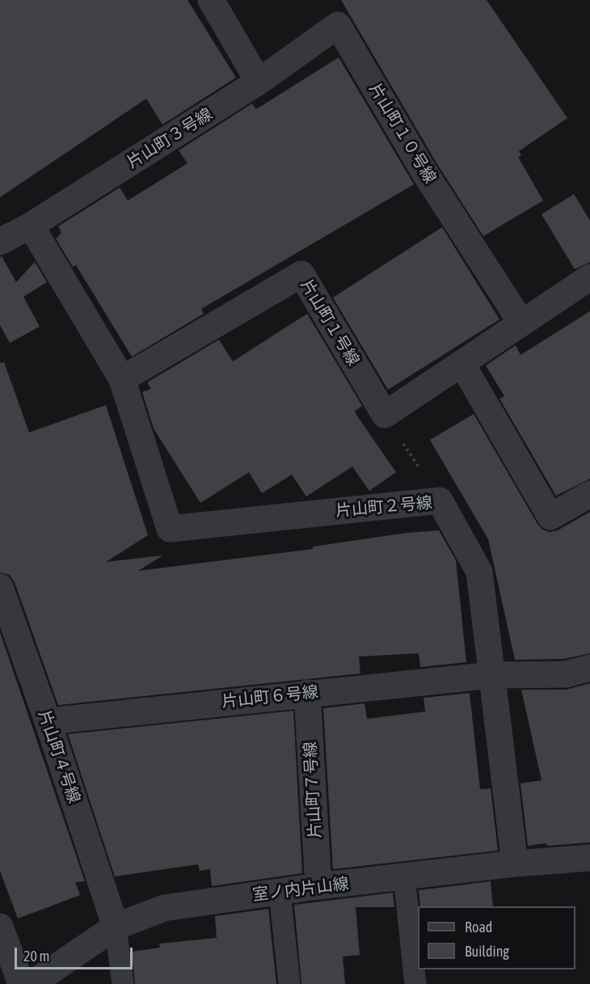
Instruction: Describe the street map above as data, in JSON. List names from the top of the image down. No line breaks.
{"streets":{"street":["片山町１０号線","片山町３号線","片山町１号線","片山町２号線","片山町６号線","片山町４号線","片山町７号線","室ノ内片山線"]},"crossings":[["片山町１０号線","片山町３号線"],["片山町１号線","片山町２号線"],["片山町２号線","片山町６号線"],["片山町２号線","室ノ内片山線"],["片山町６号線","片山町４号線"],["片山町６号線","片山町７号線"],["片山町４号線","室ノ内片山線"],["片山町７号線","室ノ内片山線"]],"legend":["Road","Building"],"scale_bar":"20 m"}
